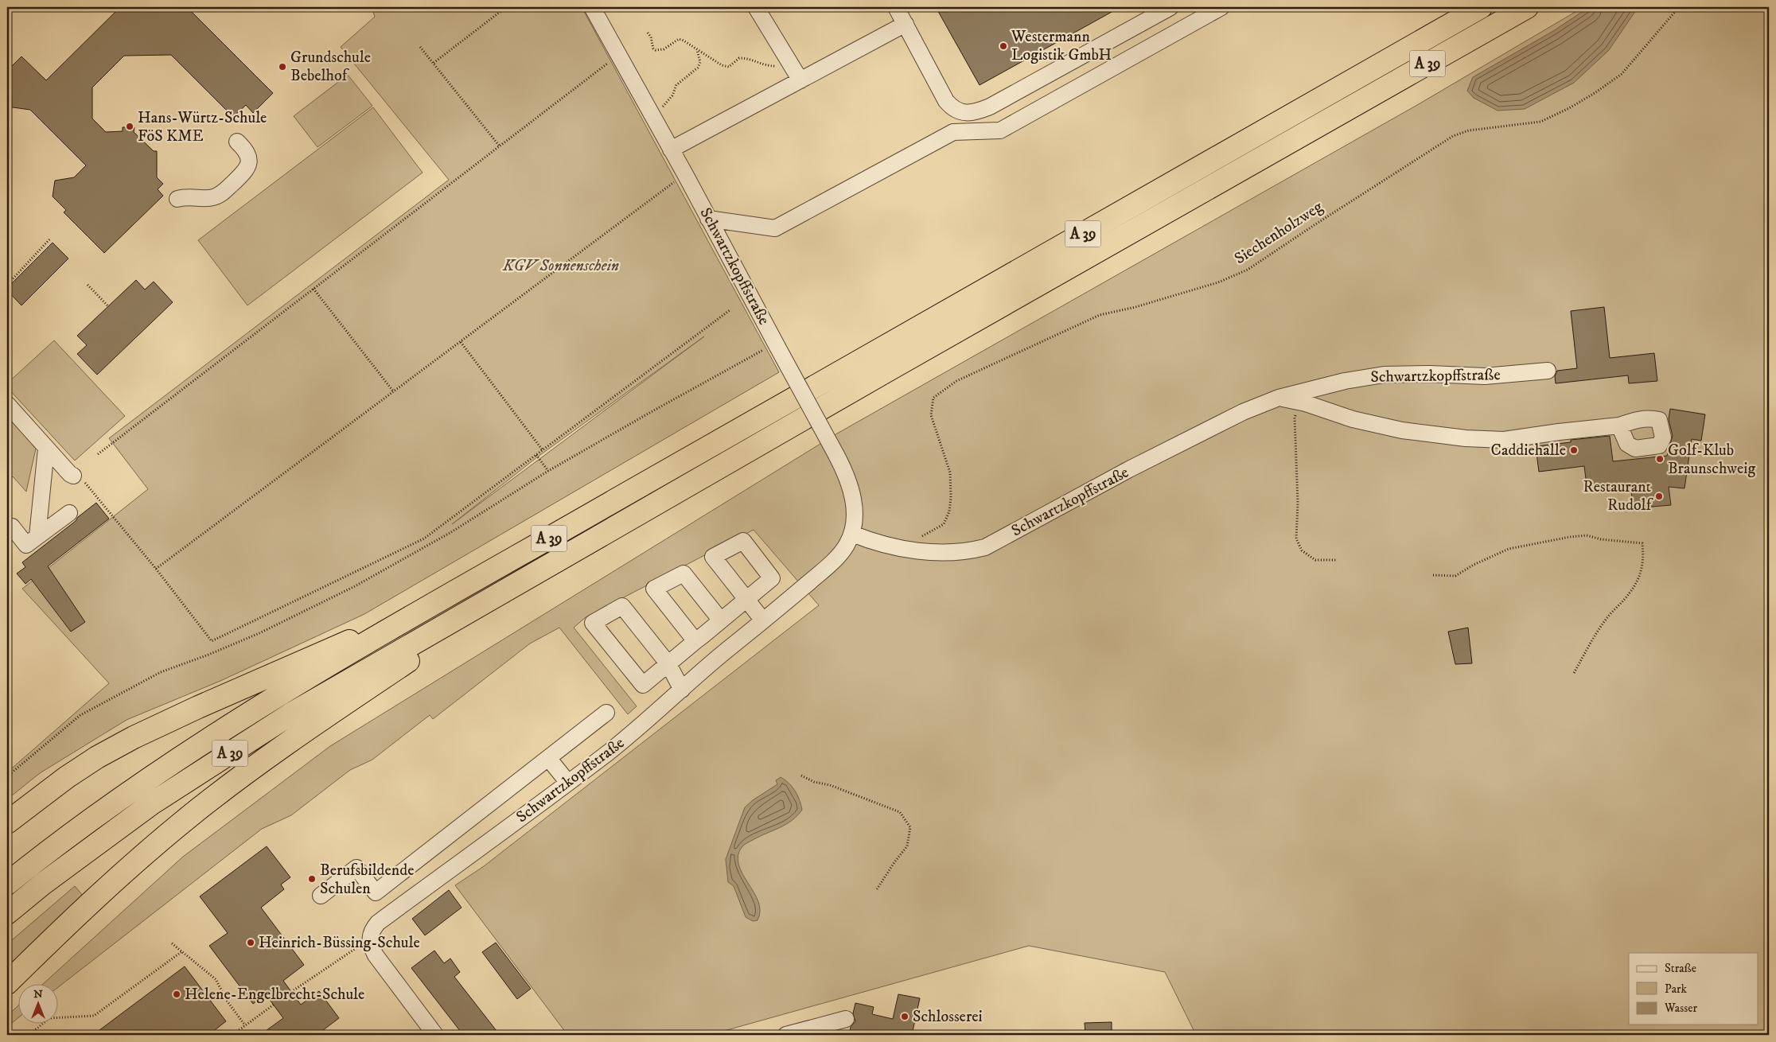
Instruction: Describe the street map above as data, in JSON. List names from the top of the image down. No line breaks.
{"streets":{"highway":["A 39"],"street":["Schwartzkopffstraße"],"path":["Siechenholzweg"]},"crossings":[["Siechenholzweg","Schwartzkopffstraße"]],"parks":["KGV Sonnenschein"],"places":["Westermann Logistik GmbH","Grundschule Bebelhof","Hans-Würtz-Schule FöS KME","Caddiehalle","Golf-Klub Braunschweig","Restaurant Rudolf","Berufsbildende Schulen","Heinrich-Büssing-Schule","Helene-Engelbrecht-Schule","Schlosserei"],"legend":["Straße","Park","Wasser"],"north":"top"}
